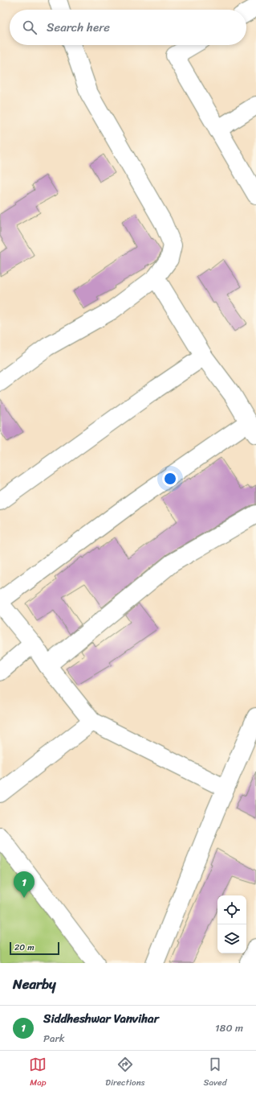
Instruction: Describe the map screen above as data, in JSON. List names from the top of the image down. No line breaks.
{"scale_bar":"20 m","page":{"search":"Search here","pins":"1","scale":"20 m","heading":"Nearby","list":[{"mark":"1","name":"Siddheshwar Vanvihar","note":"Park","value":"180 m"}],"nav":["Map","Directions","Saved"]}}
